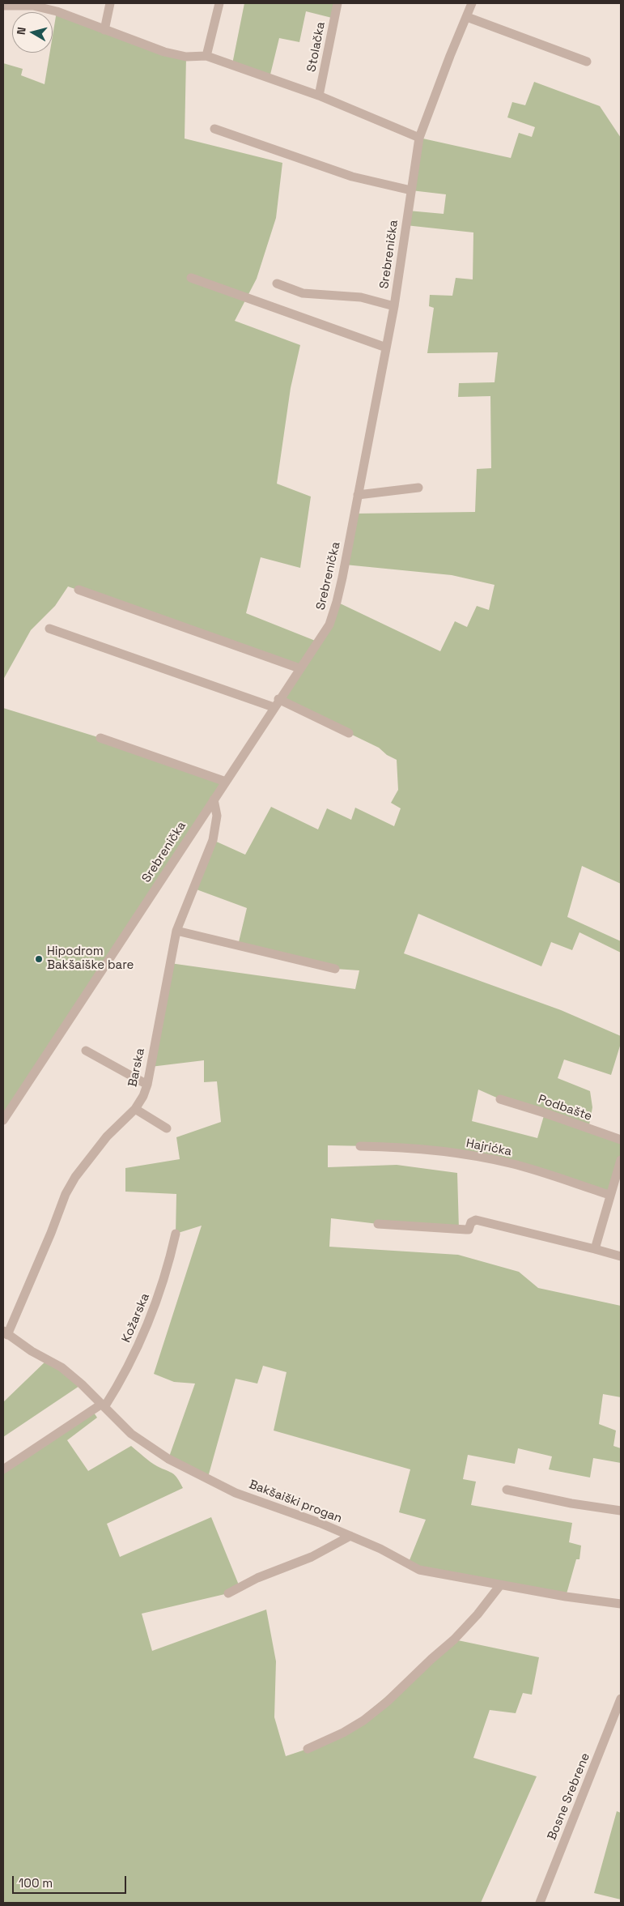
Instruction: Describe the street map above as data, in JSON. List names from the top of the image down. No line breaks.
{"streets":{"street":["Stolačka","Srebrenička","Barska","Podbašte","Hajrićka","Kožarska","Bakšaiški progan","Bosne Srebrene"]},"crossings":[["Srebrenička","Barska"],["Barska","Bakšaiški progan"],["Kožarska","Bakšaiški progan"]],"places":["Hipodrom Bakšaiške bare"],"scale_bar":"100 m","north":"left"}
